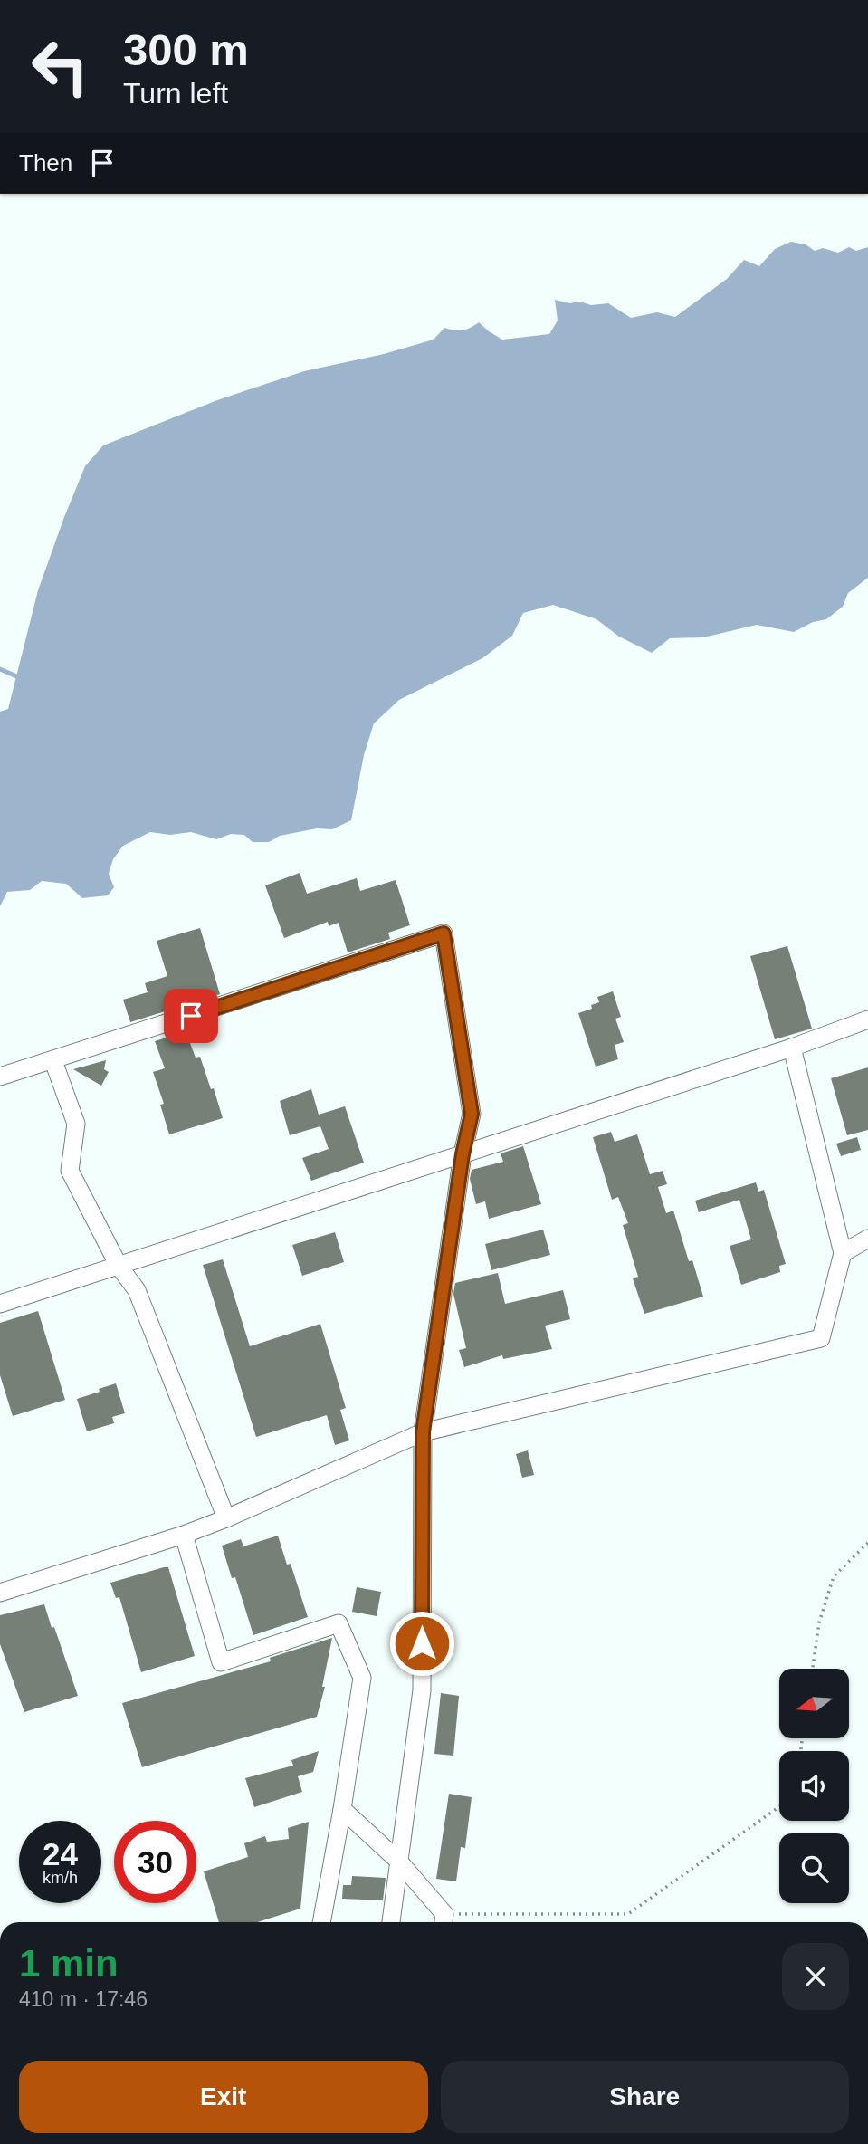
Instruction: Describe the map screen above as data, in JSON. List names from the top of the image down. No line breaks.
{"north":"left","page":{"turn":["300 m","Turn left"],"then":"Then","speed":"24 km/h","limit":"30","heading":["1 min","410 m · 17:46"],"buttons":["Exit","Share"]}}
